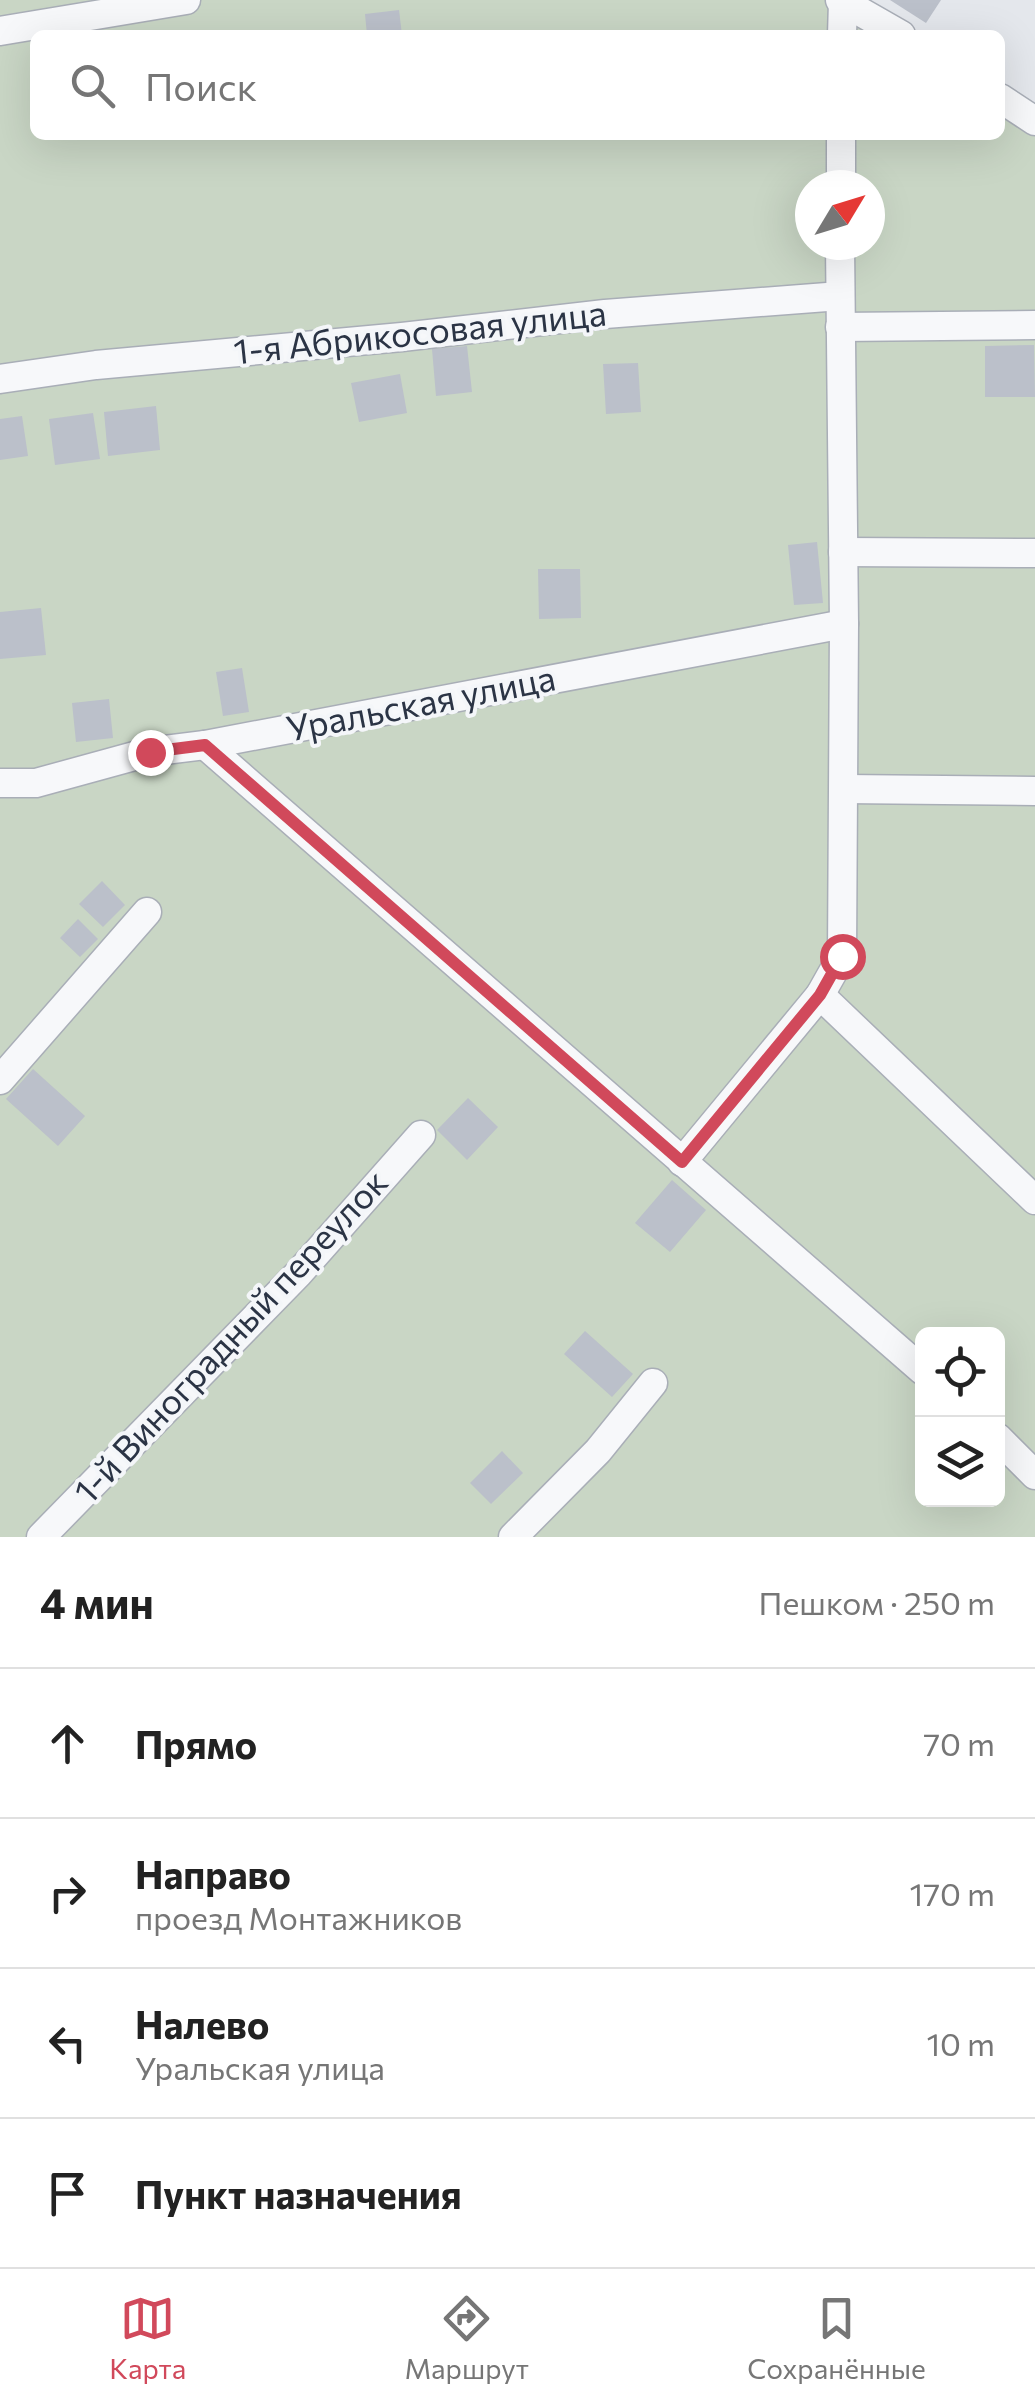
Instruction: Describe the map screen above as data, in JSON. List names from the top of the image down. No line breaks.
{"streets":{"street":["1-я Абрикосовая улица","Уральская улица","1-й Виноградный переулок"]},"north":"top right","page":{"search":"Поиск","heading":["4 мин","Пешком · 250 m"],"list":[["Прямо","70 m"],["Направо","проезд Монтажников","170 m"],["Налево","Уральская улица","10 m"],"Пункт назначения"],"nav":["Карта","Маршрут","Сохранённые"]}}
